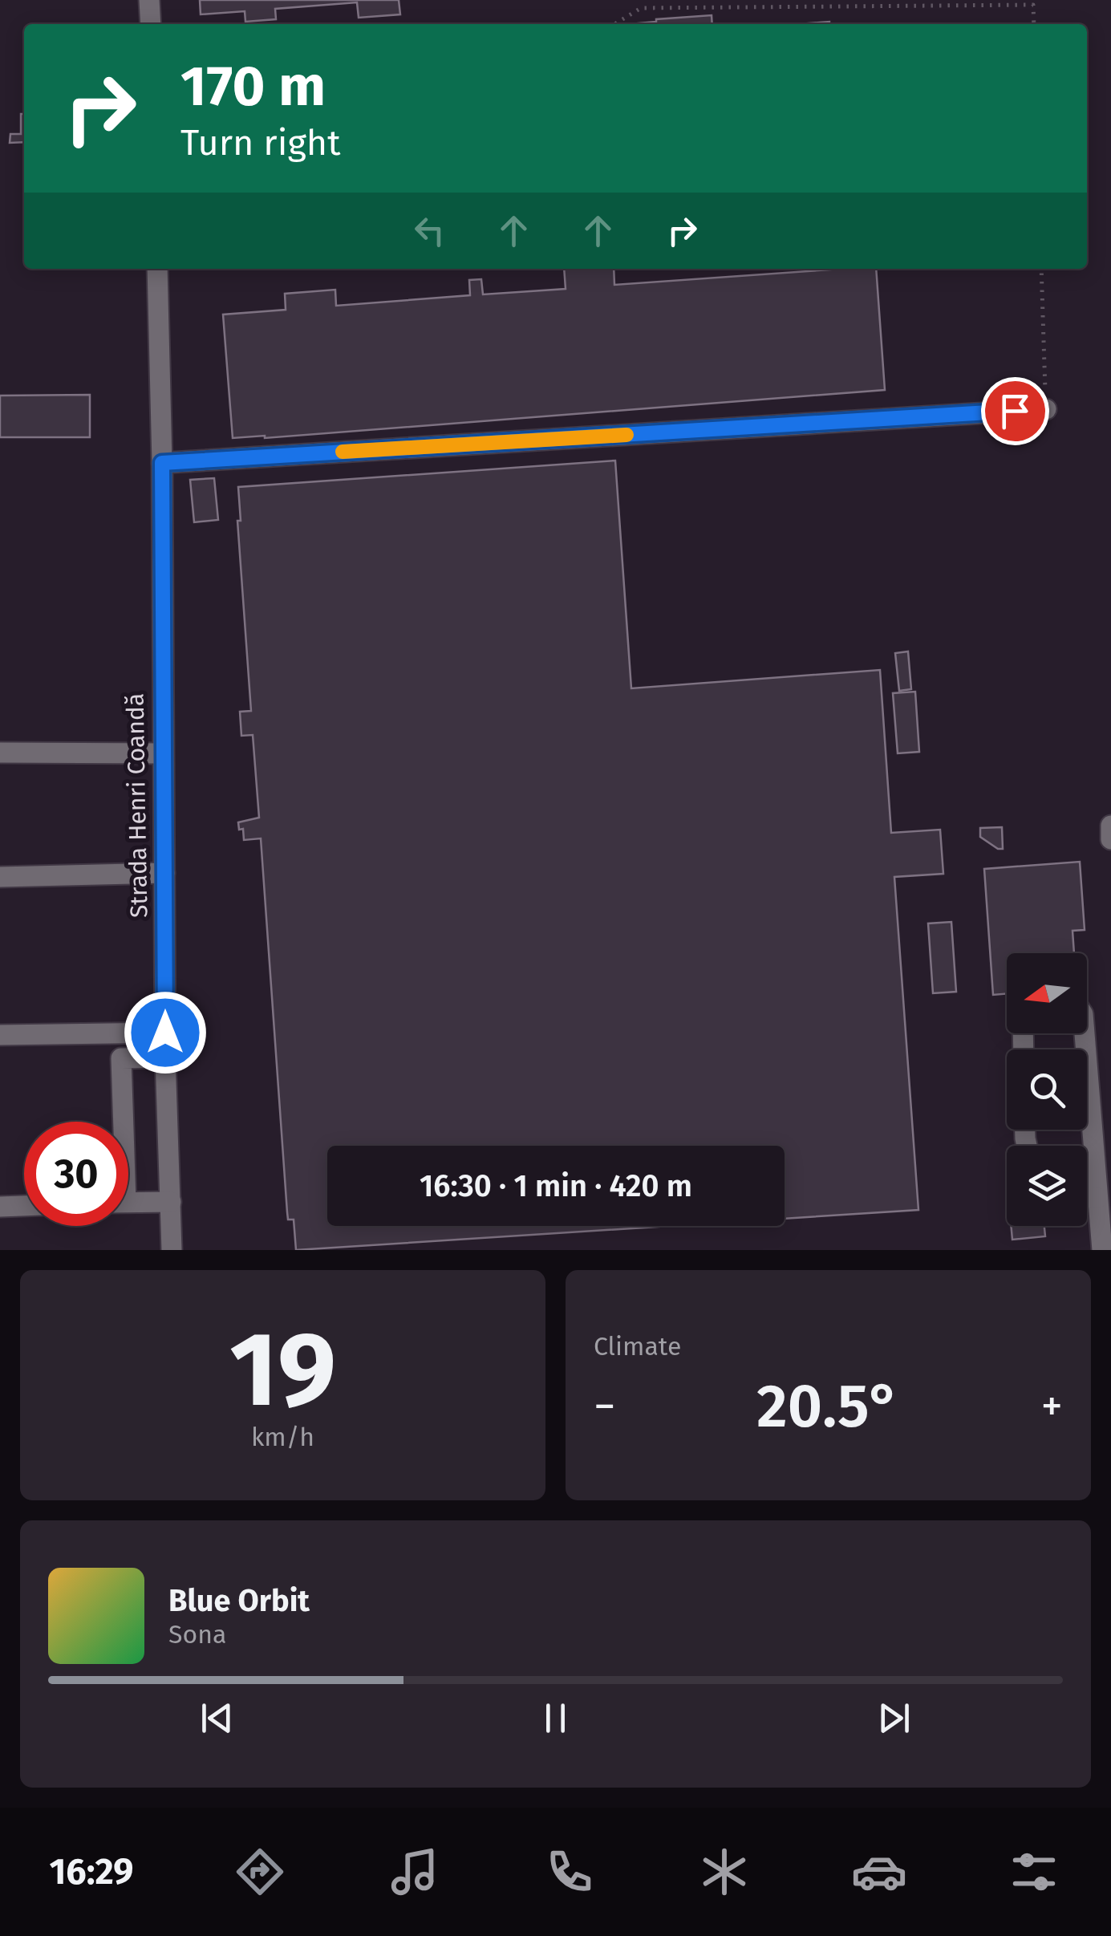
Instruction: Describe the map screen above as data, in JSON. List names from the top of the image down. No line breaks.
{"streets":{"street":["Strada Henri Coandă"]},"north":"left","page":{"turn":["170 m","Turn right"],"limit":"30","trip":"16:30 · 1 min · 420 m","tile":[["19","km/h"],"Climate"],"heat":["−","20.5°","+"],"song":["Blue Orbit","Sona"],"tabs":"16:29"}}
